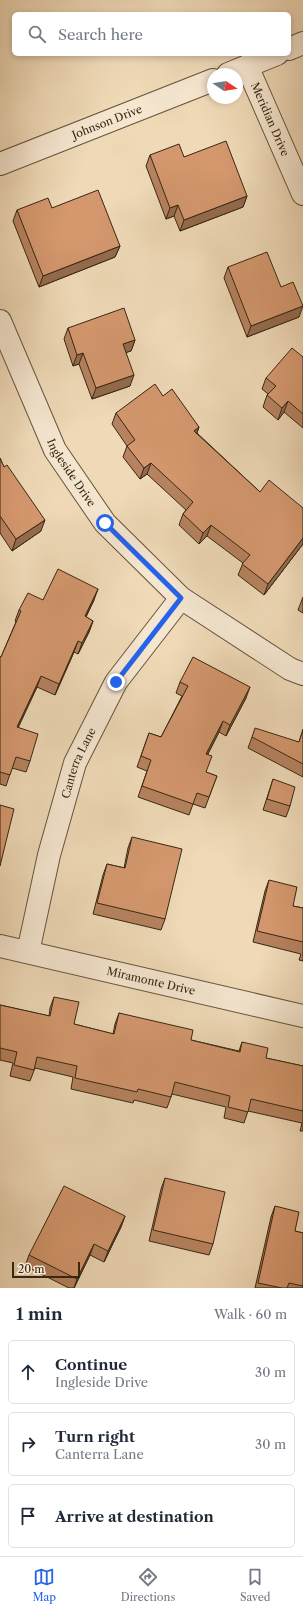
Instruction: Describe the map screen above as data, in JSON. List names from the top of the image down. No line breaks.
{"streets":{"street":["Meridian Drive","Johnson Drive","Ingleside Drive","Canterra Lane","Miramonte Drive"]},"crossings":[["Ingleside Drive","Canterra Lane"],["Canterra Lane","Miramonte Drive"]],"scale_bar":"20 m","north":"right","page":{"search":"Search here","scale":"20 m","heading":["1 min","Walk · 60 m"],"list":[["Continue","Ingleside Drive","30 m"],["Turn right","Canterra Lane","30 m"],"Arrive at destination"],"nav":["Map","Directions","Saved"]}}
